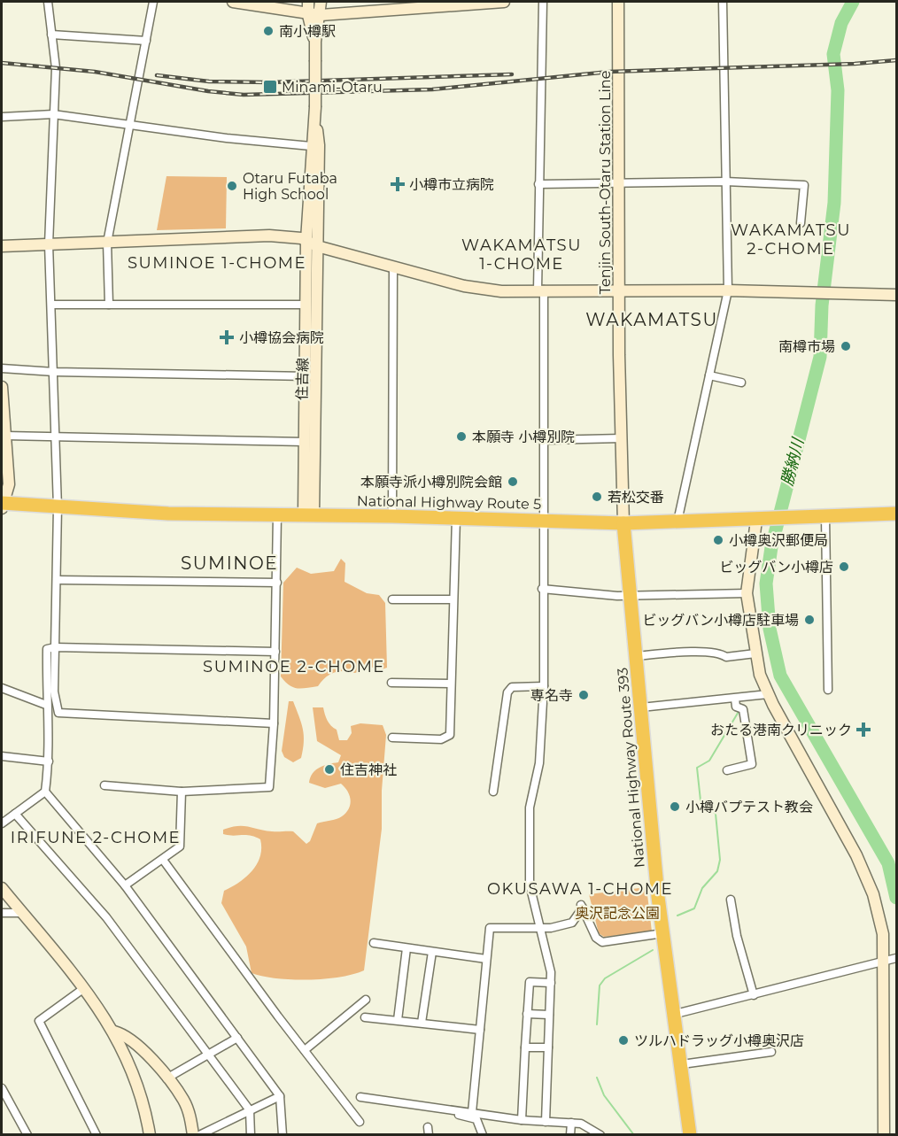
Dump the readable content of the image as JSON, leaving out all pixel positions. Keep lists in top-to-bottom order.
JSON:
{
  "streets": {
    "highway": ["National Highway Route 5", "National Highway Route 393"],
    "street": ["Tenjin South-Otaru Station Line", "住吉線"]
  },
  "crossings": [
    ["Tenjin South-Otaru Station Line", "National Highway Route 5"],
    ["Tenjin South-Otaru Station Line", "National Highway Route 393"],
    ["住吉線", "National Highway Route 5"],
    ["National Highway Route 5", "National Highway Route 393"]
  ],
  "districts": [
    "WAKAMATSU 2-CHOME",
    "WAKAMATSU 1-CHOME",
    "SUMINOE 1-CHOME",
    "WAKAMATSU",
    "SUMINOE",
    "SUMINOE 2-CHOME",
    "IRIFUNE 2-CHOME",
    "OKUSAWA 1-CHOME"
  ],
  "water": ["勝納川"],
  "parks": ["奥沢記念公園"],
  "places": {
    "other": [
      "南小樽駅",
      "Otaru Futaba High School",
      "南樽市場",
      "本願寺 小樽別院",
      "本願寺派小樽別院会館",
      "若松交番",
      "小樽奥沢郵便局",
      "ビッグバン小樽店",
      "ビッグバン小樽店駐車場",
      "専名寺",
      "住吉神社",
      "小樽バプテスト教会",
      "ツルハドラッグ小樽奥沢店"
    ],
    "transit": ["Minami-Otaru"],
    "health": ["小樽市立病院", "小樽協会病院", "おたる港南クリニック"]
  }
}
